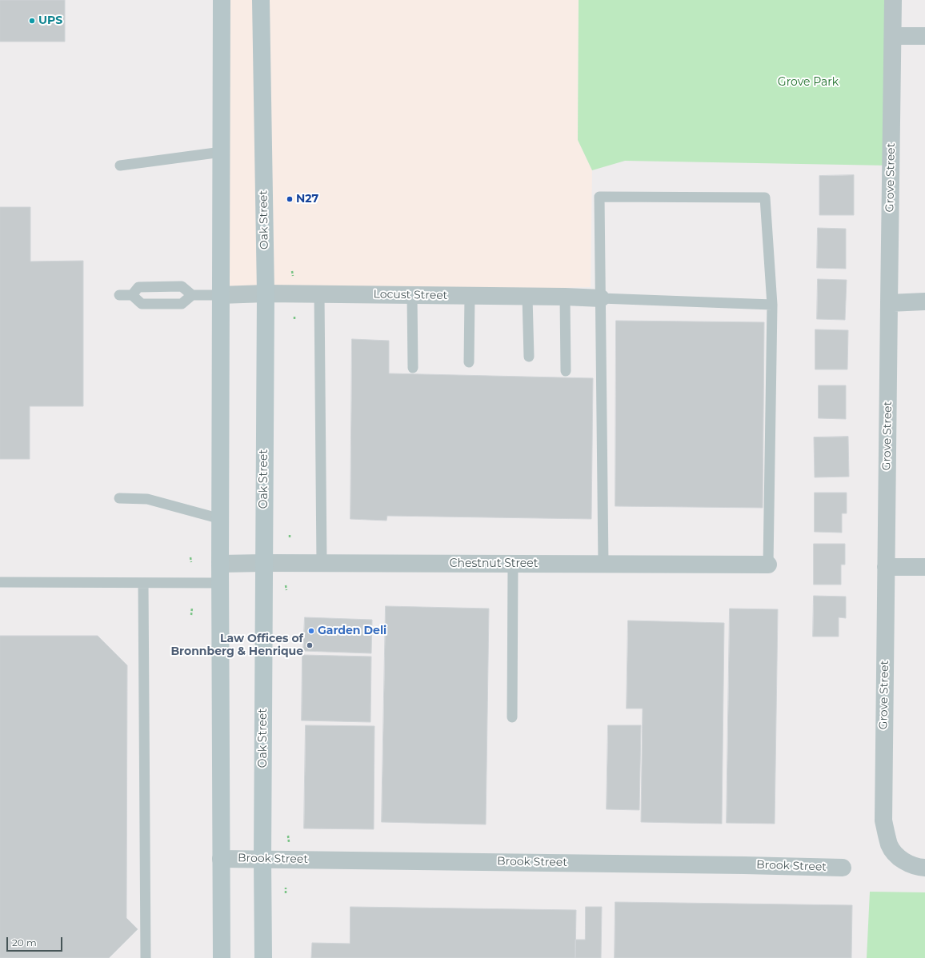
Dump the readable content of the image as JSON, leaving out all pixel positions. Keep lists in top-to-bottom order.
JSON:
{
  "streets": {
    "street": [
      "Grove Street",
      "Oak Street",
      "Locust Street",
      "Chestnut Street",
      "Brook Street"
    ]
  },
  "crossings": [
    ["Oak Street", "Locust Street"],
    ["Oak Street", "Chestnut Street"],
    ["Oak Street", "Brook Street"]
  ],
  "parks": ["Grove Park"],
  "places": [
    "UPS",
    "N27",
    "Garden Deli",
    "Law Offices of Bronnberg & Henrique"
  ],
  "scale_bar": "20 m"
}
